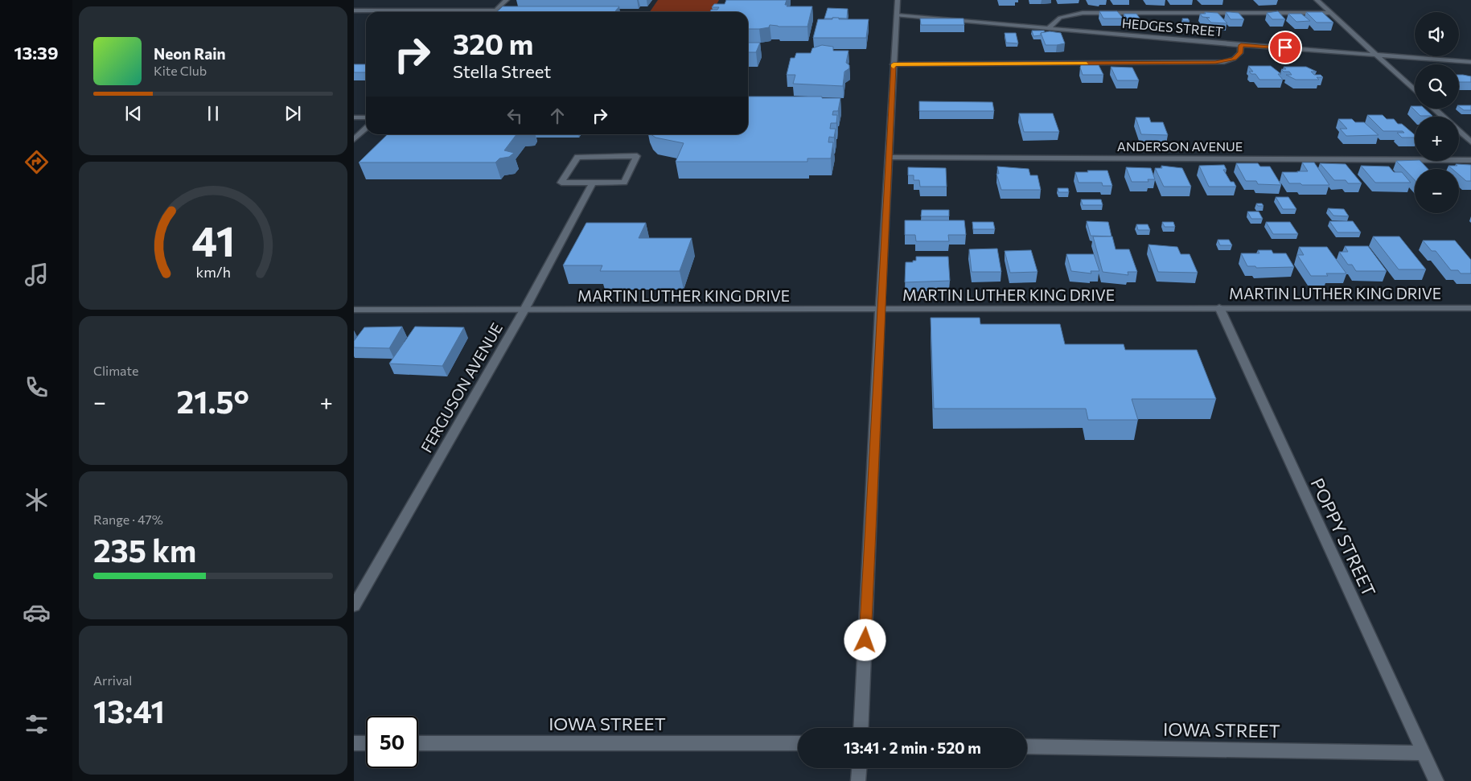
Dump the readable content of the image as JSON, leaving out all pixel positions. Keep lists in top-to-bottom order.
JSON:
{
  "streets": {
    "street": [
      "HEDGES STREET",
      "ANDERSON AVENUE",
      "MARTIN LUTHER KING DRIVE",
      "FERGUSON AVENUE",
      "POPPY STREET",
      "IOWA STREET"
    ]
  },
  "crossings": [
    ["MARTIN LUTHER KING DRIVE", "FERGUSON AVENUE"],
    ["MARTIN LUTHER KING DRIVE", "POPPY STREET"],
    ["POPPY STREET", "IOWA STREET"]
  ],
  "page": {
    "tabs": "13:39",
    "map_buttons": ["+", "−"],
    "turn": ["320 m", "Stella Street"],
    "song": ["Neon Rain", "Kite Club"],
    "tile": [
      "Climate",
      ["Range · 47%", "235 km"],
      ["Arrival", "13:41"]
    ],
    "heat": ["−", "21.5°", "+"],
    "limit": "50",
    "trip": "13:41 · 2 min · 520 m",
    "gauge": ["41", "km/h"]
  }
}
